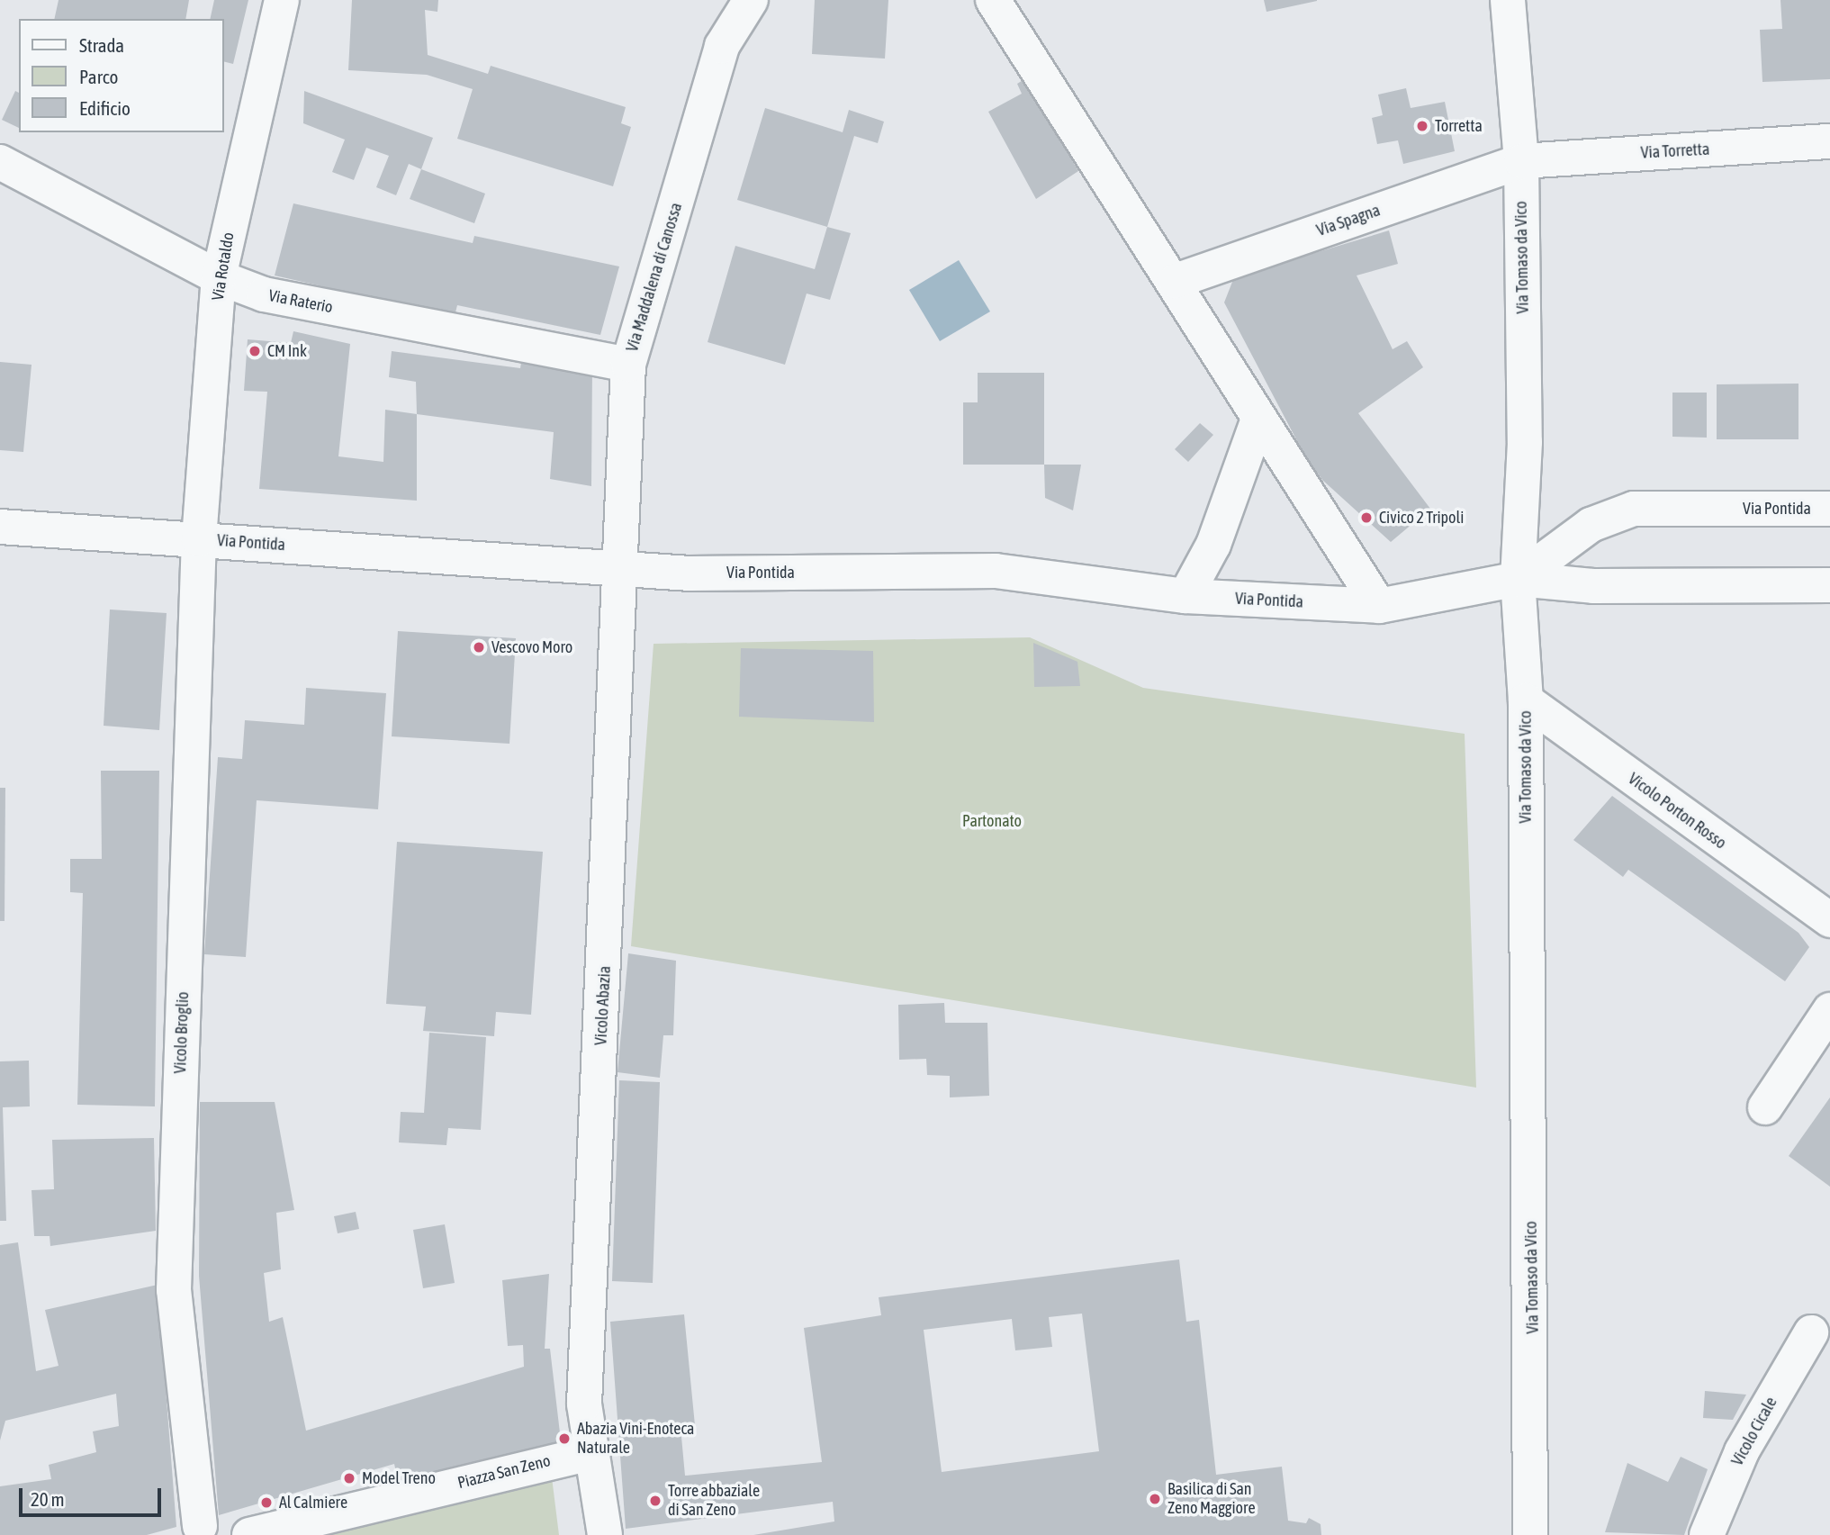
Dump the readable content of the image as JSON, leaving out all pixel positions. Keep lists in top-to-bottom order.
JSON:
{
  "streets": {
    "street": [
      "Via Torretta",
      "Via Spagna",
      "Via Tomaso da Vico",
      "Via Rotaldo",
      "Via Maddalena di Canossa",
      "Via Raterio",
      "Via Pontida",
      "Vicolo Porton Rosso",
      "Vicolo Abazia",
      "Vicolo Broglio",
      "Vicolo Cicale",
      "Piazza San Zeno"
    ]
  },
  "crossings": [
    ["Via Torretta", "Via Spagna"],
    ["Via Torretta", "Via Tomaso da Vico"],
    ["Via Spagna", "Via Tomaso da Vico"],
    ["Via Tomaso da Vico", "Via Pontida"],
    ["Via Tomaso da Vico", "Vicolo Porton Rosso"],
    ["Via Rotaldo", "Via Raterio"],
    ["Via Rotaldo", "Via Pontida"],
    ["Via Rotaldo", "Vicolo Broglio"],
    ["Via Maddalena di Canossa", "Via Raterio"],
    ["Via Maddalena di Canossa", "Via Pontida"],
    ["Via Maddalena di Canossa", "Vicolo Abazia"],
    ["Via Pontida", "Vicolo Abazia"],
    ["Via Pontida", "Vicolo Broglio"],
    ["Vicolo Abazia", "Piazza San Zeno"]
  ],
  "parks": ["Partonato"],
  "places": [
    "Torretta",
    "CM Ink",
    "Civico 2 Tripoli",
    "Vescovo Moro",
    "Abazia Vini-Enoteca Naturale",
    "Model Treno",
    "Basilica di San Zeno Maggiore",
    "Torre abbaziale di San Zeno",
    "Al Calmiere"
  ],
  "legend": ["Strada", "Parco", "Edificio"],
  "scale_bar": "20 m"
}
